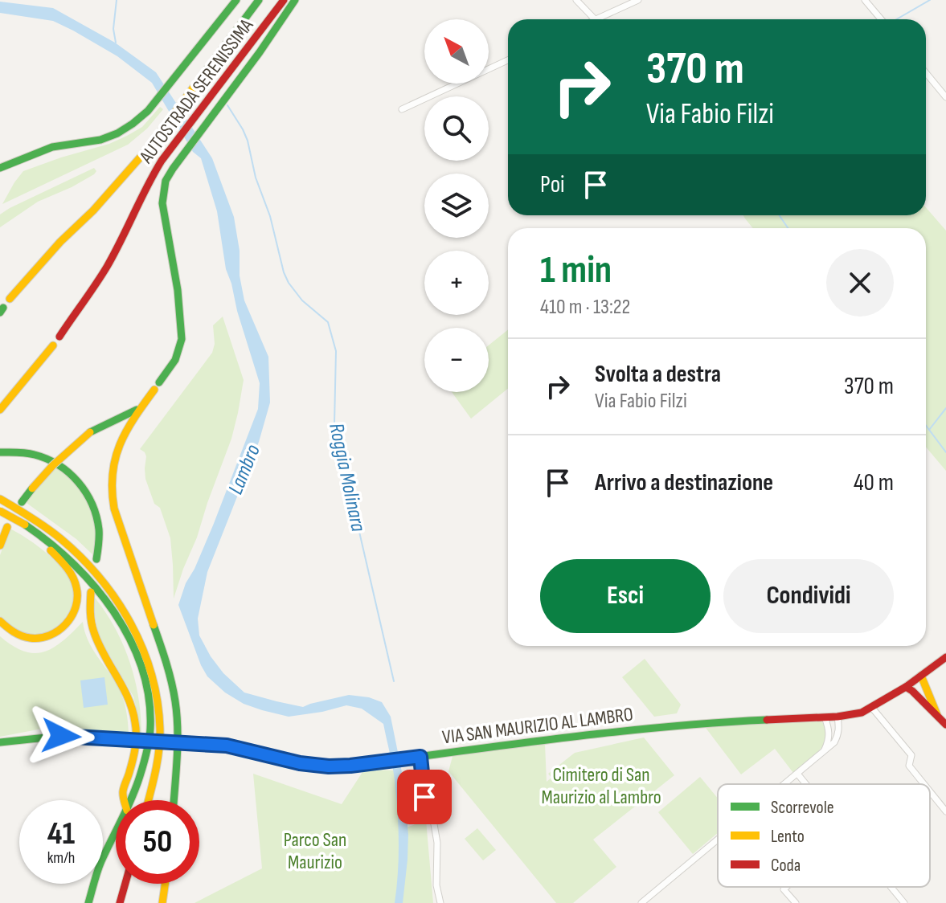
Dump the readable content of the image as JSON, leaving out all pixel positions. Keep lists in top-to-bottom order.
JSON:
{
  "streets": {
    "main road": ["AUTOSTRADA SERENISSIMA", "VIA SAN MAURIZIO AL LAMBRO"]
  },
  "water": ["Lambro", "Roggia Molinara"],
  "parks": ["Cimitero di San Maurizio al Lambro", "Parco San Maurizio"],
  "legend": ["Scorrevole", "Lento", "Coda"],
  "north": "top left",
  "page": {
    "map_buttons": ["+", "−"],
    "turn": ["370 m", "Via Fabio Filzi"],
    "then": "Poi",
    "heading": ["1 min", "410 m · 13:22"],
    "list": [
      {
        "name": "Svolta a destra",
        "note": "Via Fabio Filzi",
        "value": "370 m"
      },
      {
        "name": "Arrivo a destinazione",
        "value": "40 m"
      }
    ],
    "buttons": ["Esci", "Condividi"],
    "speed": "41 km/h",
    "limit": "50"
  }
}
